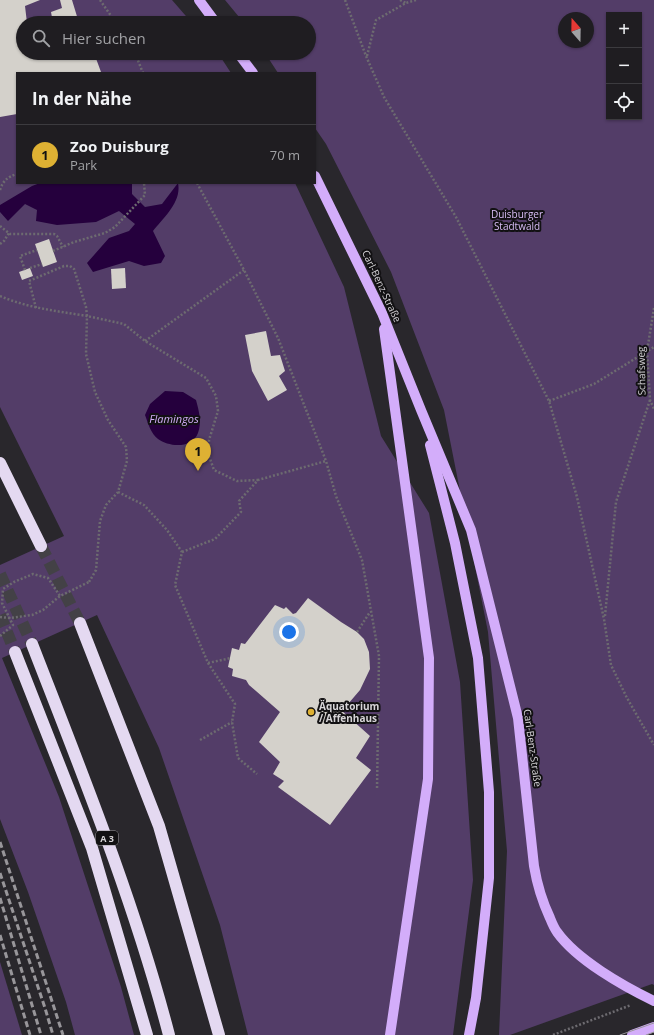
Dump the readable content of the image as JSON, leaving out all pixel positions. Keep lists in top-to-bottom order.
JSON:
{
  "streets": {
    "highway": ["A 3"],
    "main road": ["Carl-Benz-Straße"],
    "path": ["Schafsweg"]
  },
  "water": ["Flamingos"],
  "parks": ["Duisburger Stadtwald"],
  "places": ["Äquatorium / Affenhaus"],
  "north": "top",
  "page": {
    "map_buttons": ["+", "−"],
    "search": "Hier suchen",
    "heading": "In der Nähe",
    "list": [
      {
        "mark": "1",
        "name": "Zoo Duisburg",
        "note": "Park",
        "value": "70 m"
      }
    ],
    "pins": "1"
  }
}
